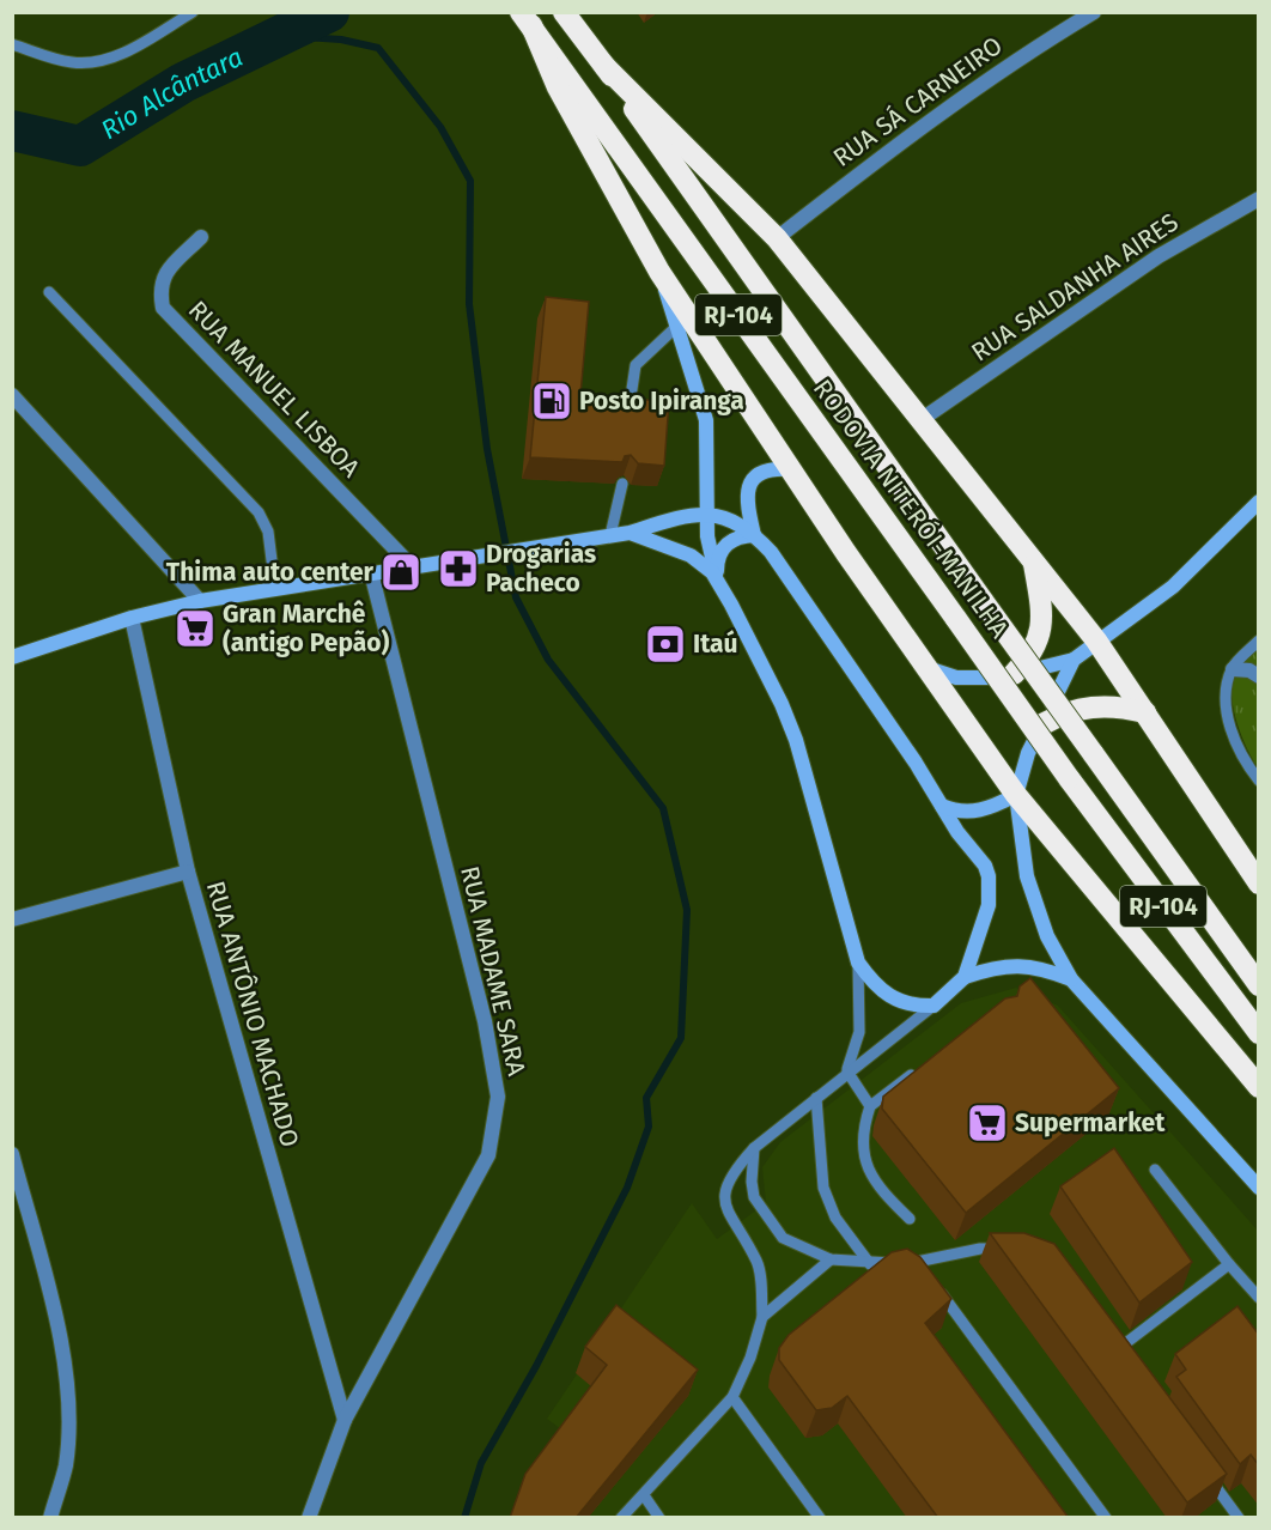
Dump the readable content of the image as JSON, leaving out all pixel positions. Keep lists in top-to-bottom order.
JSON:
{
  "streets": {
    "highway": ["RJ-104", "RODOVIA NITERÓI-MANILHA"],
    "street": [
      "RUA SÁ CARNEIRO",
      "RUA SALDANHA AIRES",
      "RUA MANUEL LISBOA",
      "RUA MADAME SARA",
      "RUA ANTÔNIO MACHADO"
    ]
  },
  "crossings": [
    ["RUA MADAME SARA", "RUA ANTÔNIO MACHADO"]
  ],
  "water": ["Rio Alcântara"],
  "places": {
    "fuel station": ["Posto Ipiranga"],
    "pharmacy": ["Drogarias Pacheco"],
    "shop": ["Thima auto center"],
    "supermarket": ["Gran Marchê (antigo Pepão)", "Supermarket"],
    "bank": ["Itaú"]
  }
}
